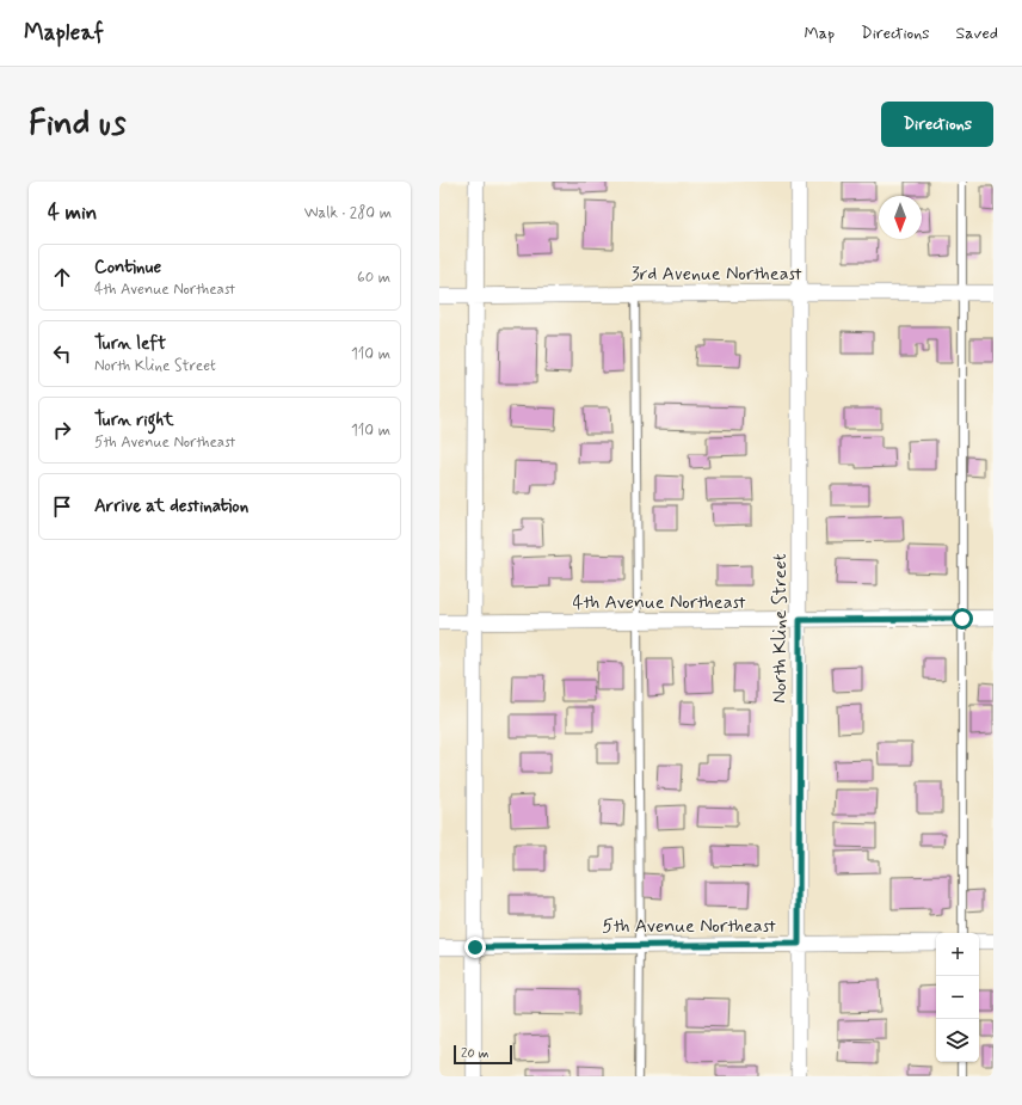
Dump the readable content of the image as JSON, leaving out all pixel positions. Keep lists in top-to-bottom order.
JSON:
{
  "streets": {
    "street": [
      "3rd Avenue Northeast",
      "4th Avenue Northeast",
      "North Kline Street",
      "5th Avenue Northeast"
    ]
  },
  "crossings": [
    ["3rd Avenue Northeast", "North Kline Street"],
    ["4th Avenue Northeast", "North Kline Street"],
    ["North Kline Street", "5th Avenue Northeast"]
  ],
  "scale_bar": "20 m",
  "north": "bottom",
  "page": {
    "header": "Mapleaf",
    "nav": ["Map", "Directions", "Saved"],
    "buttons": "Directions",
    "title": "Find us",
    "heading": ["4 min", "Walk · 280 m"],
    "list": [
      ["Continue", "4th Avenue Northeast", "60 m"],
      ["Turn left", "North Kline Street", "110 m"],
      ["Turn right", "5th Avenue Northeast", "110 m"],
      "Arrive at destination"
    ],
    "map_buttons": ["+", "−"],
    "scale": "20 m"
  }
}
